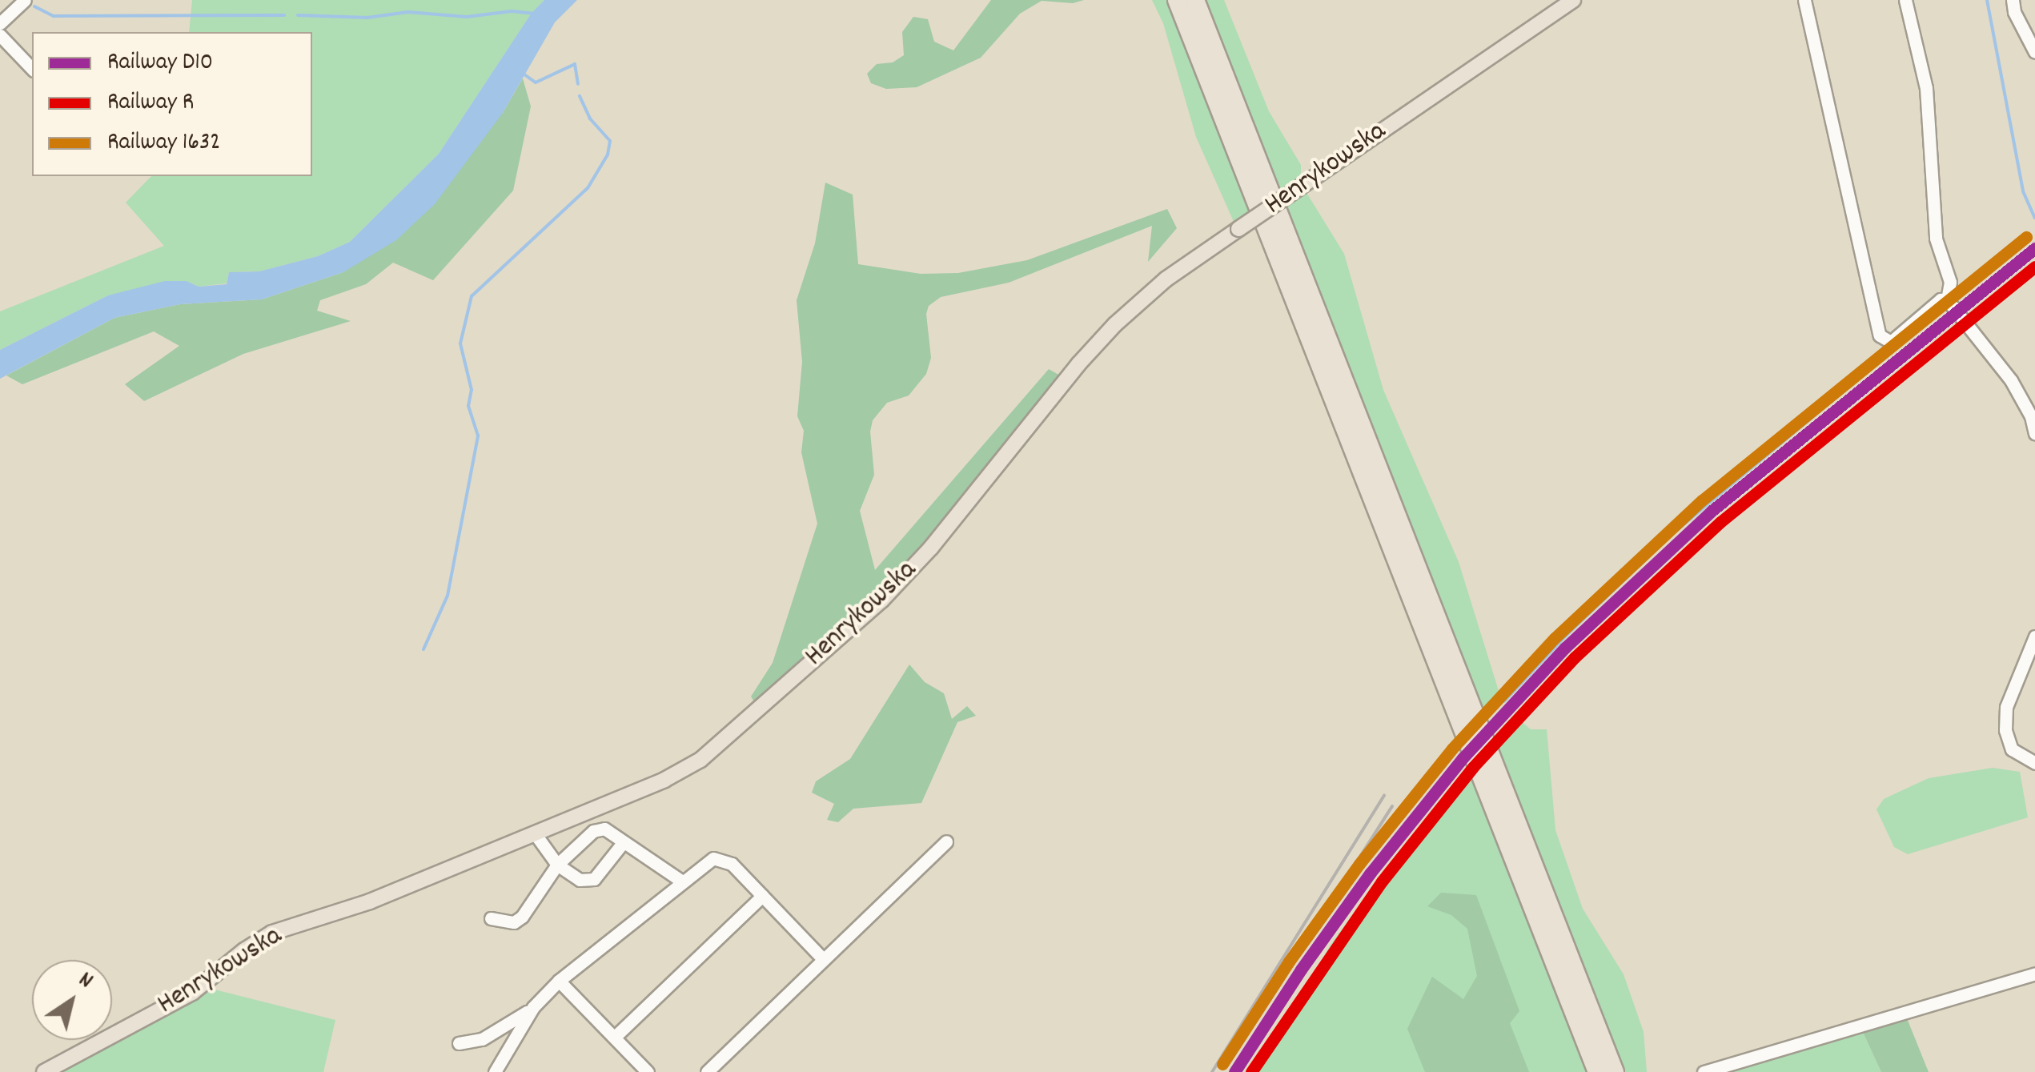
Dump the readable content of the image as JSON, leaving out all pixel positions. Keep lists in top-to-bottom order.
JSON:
{
  "streets": {
    "main road": ["Henrykowska"]
  },
  "lines": ["rail line 1632", "rail line D10", "rail line R"],
  "legend": ["Railway D10", "Railway R", "Railway 1632"],
  "north": "top right"
}
